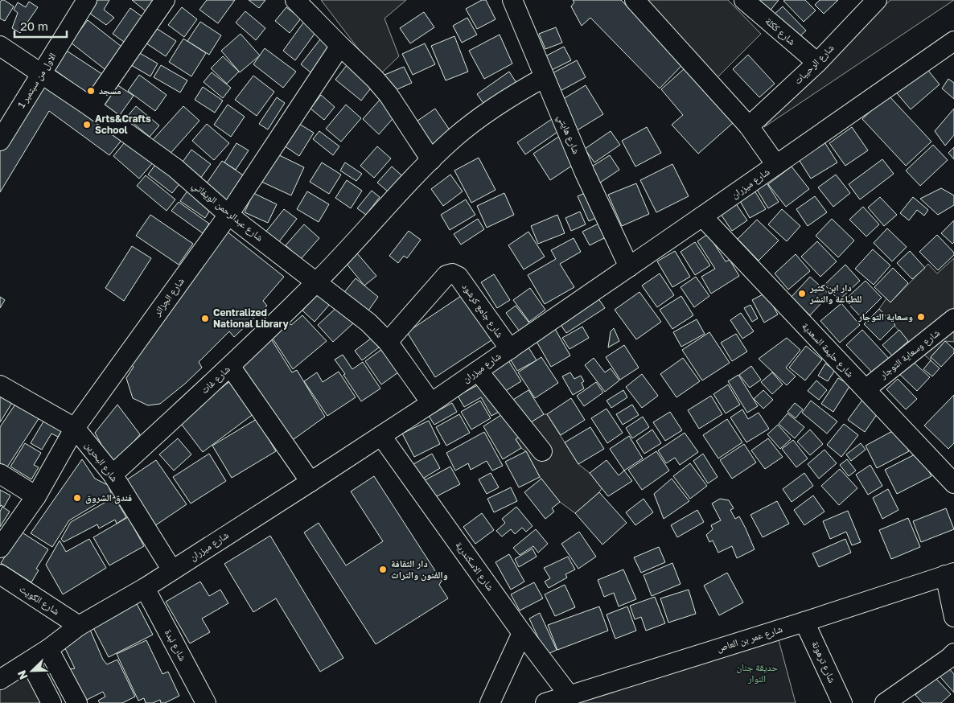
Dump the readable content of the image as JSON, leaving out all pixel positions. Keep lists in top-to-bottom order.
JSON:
{
  "streets": {
    "street": [
      "شارع ككلة",
      "شارع الرحيبات",
      "الاول من سبتمبر 1",
      "شارع هايتي",
      "شارع ميزران",
      "شارع عبدالرحمن الويفاتي",
      "شارع الجزائر",
      "شارع جامع كرشود",
      "شارع حليمة السعدية",
      "شارع وسعاية التوجار",
      "شارع غات",
      "شارع البحرين",
      "شارع الاسكندرية",
      "شارع الكويت",
      "شارع عمر بن العاص",
      "شارع لبدة",
      "شارع ترهونة"
    ]
  },
  "crossings": [
    ["شارع ككلة", "شارع الرحيبات"],
    ["الاول من سبتمبر 1", "شارع عبدالرحمن الويفاتي"],
    ["شارع هايتي", "شارع ميزران"],
    ["شارع هايتي", "شارع غات"],
    ["شارع ميزران", "شارع عبدالرحمن الويفاتي"],
    ["شارع ميزران", "شارع جامع كرشود"],
    ["شارع ميزران", "شارع حليمة السعدية"],
    ["شارع ميزران", "شارع البحرين"],
    ["شارع ميزران", "شارع الاسكندرية"],
    ["شارع ميزران", "شارع الكويت"],
    ["شارع ميزران", "شارع لبدة"],
    ["شارع عبدالرحمن الويفاتي", "شارع الجزائر"],
    ["شارع عبدالرحمن الويفاتي", "شارع جامع كرشود"],
    ["شارع عبدالرحمن الويفاتي", "شارع غات"],
    ["شارع الجزائر", "شارع البحرين"],
    ["شارع حليمة السعدية", "شارع وسعاية التوجار"],
    ["شارع غات", "شارع البحرين"],
    ["شارع الاسكندرية", "شارع عمر بن العاص"],
    ["شارع عمر بن العاص", "شارع ترهونة"]
  ],
  "parks": ["حديقة جنان النوار"],
  "places": [
    "مسجد",
    "Arts&Crafts School",
    "دار ابن كثير للطباعة والنشر",
    "وسعاية التوجار",
    "Centralized National Library",
    "فندق الشروق",
    "دار الثقافة والفنون والتراث"
  ],
  "scale_bar": "20 m",
  "north": "bottom left"
}
